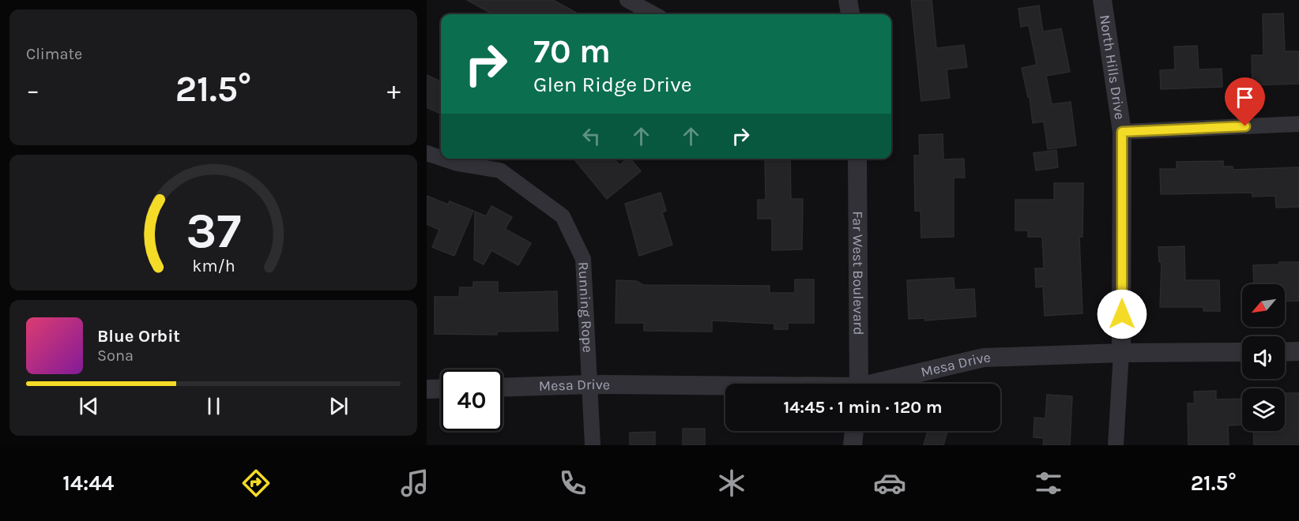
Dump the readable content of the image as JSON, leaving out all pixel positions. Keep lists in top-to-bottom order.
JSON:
{
  "streets": {
    "street": [
      "North Hills Drive",
      "Far West Boulevard",
      "Running Rope",
      "Mesa Drive"
    ]
  },
  "crossings": [
    ["North Hills Drive", "Mesa Drive"],
    ["Running Rope", "Mesa Drive"]
  ],
  "north": "bottom left",
  "page": {
    "tile": "Climate",
    "turn": ["70 m", "Glen Ridge Drive"],
    "heat": ["−", "21.5°", "+"],
    "song": ["Blue Orbit", "Sona"],
    "limit": "40",
    "trip": "14:45 · 1 min · 120 m",
    "tabs": ["14:44", "21.5°"],
    "gauge": ["37", "km/h"]
  }
}
